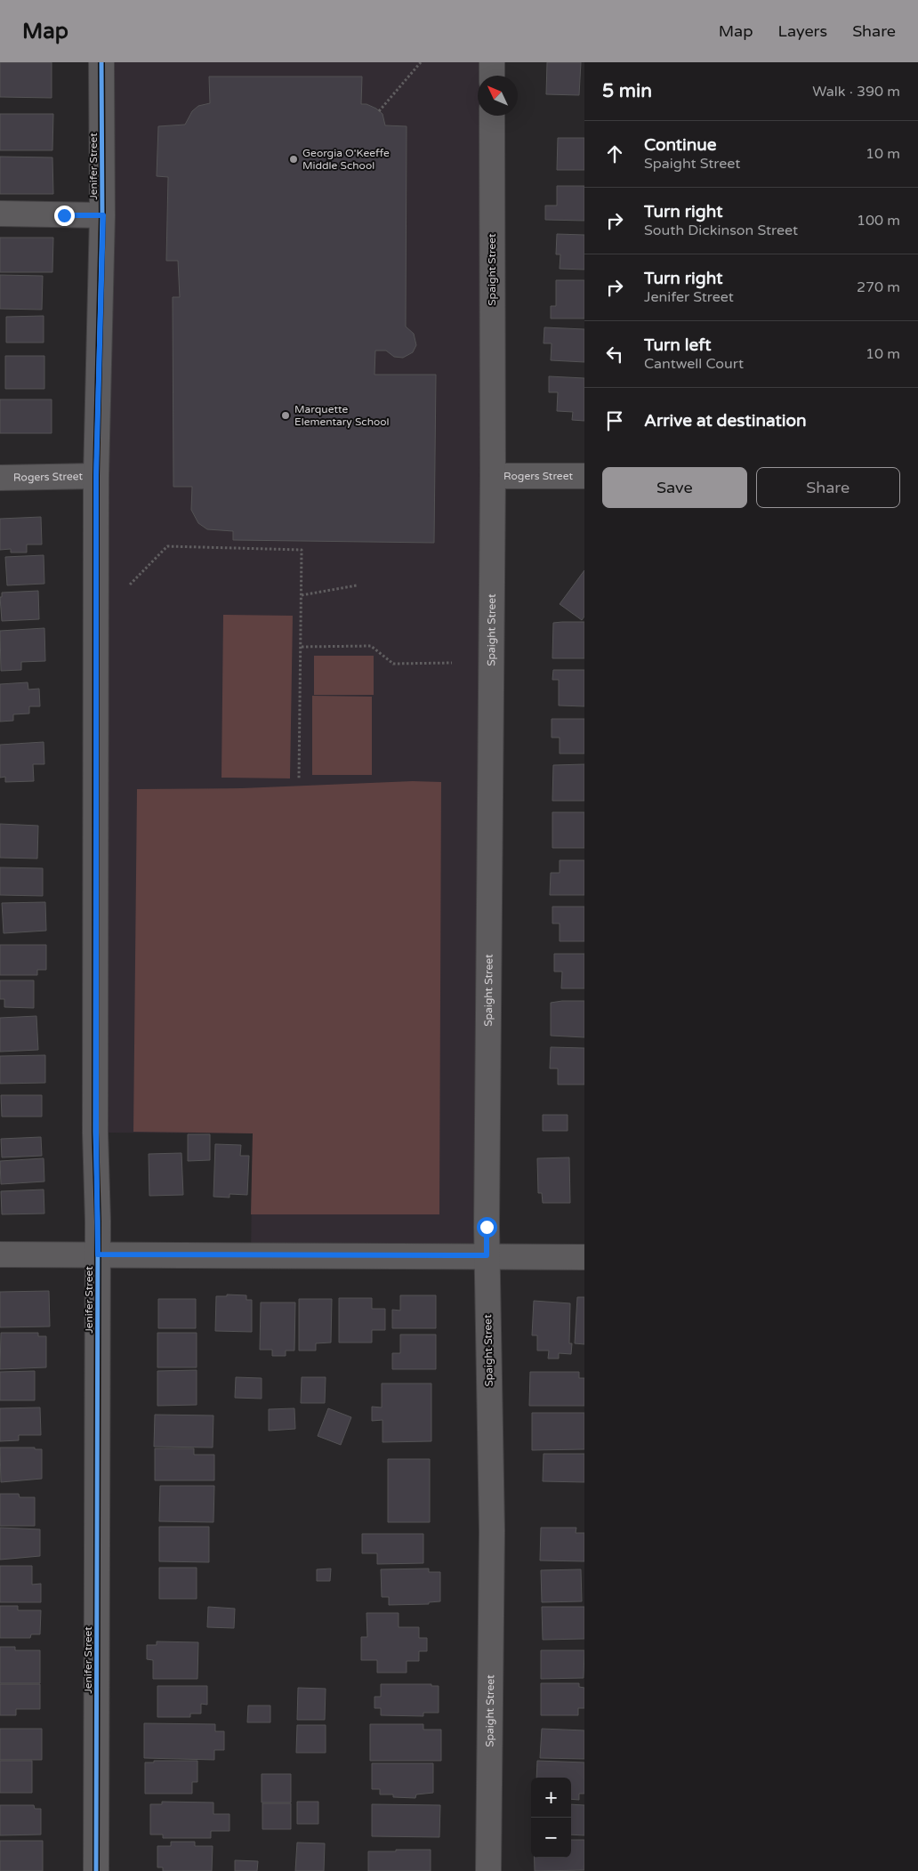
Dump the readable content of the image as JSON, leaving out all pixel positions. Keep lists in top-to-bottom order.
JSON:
{
  "streets": {
    "street": ["Jenifer Street", "Spaight Street", "Rogers Street"]
  },
  "crossings": [
    ["Jenifer Street", "Rogers Street"],
    ["Spaight Street", "Rogers Street"]
  ],
  "places": ["Georgia O'Keeffe Middle School", "Marquette Elementary School"],
  "north": "top left",
  "page": {
    "header": "Map",
    "nav": ["Map", "Layers", "Share"],
    "heading": ["5 min", "Walk · 390 m"],
    "list": [
      ["Continue", "Spaight Street", "10 m"],
      ["Turn right", "South Dickinson Street", "100 m"],
      ["Turn right", "Jenifer Street", "270 m"],
      ["Turn left", "Cantwell Court", "10 m"],
      "Arrive at destination"
    ],
    "buttons": ["Save", "Share"],
    "map_buttons": ["+", "−"]
  }
}
